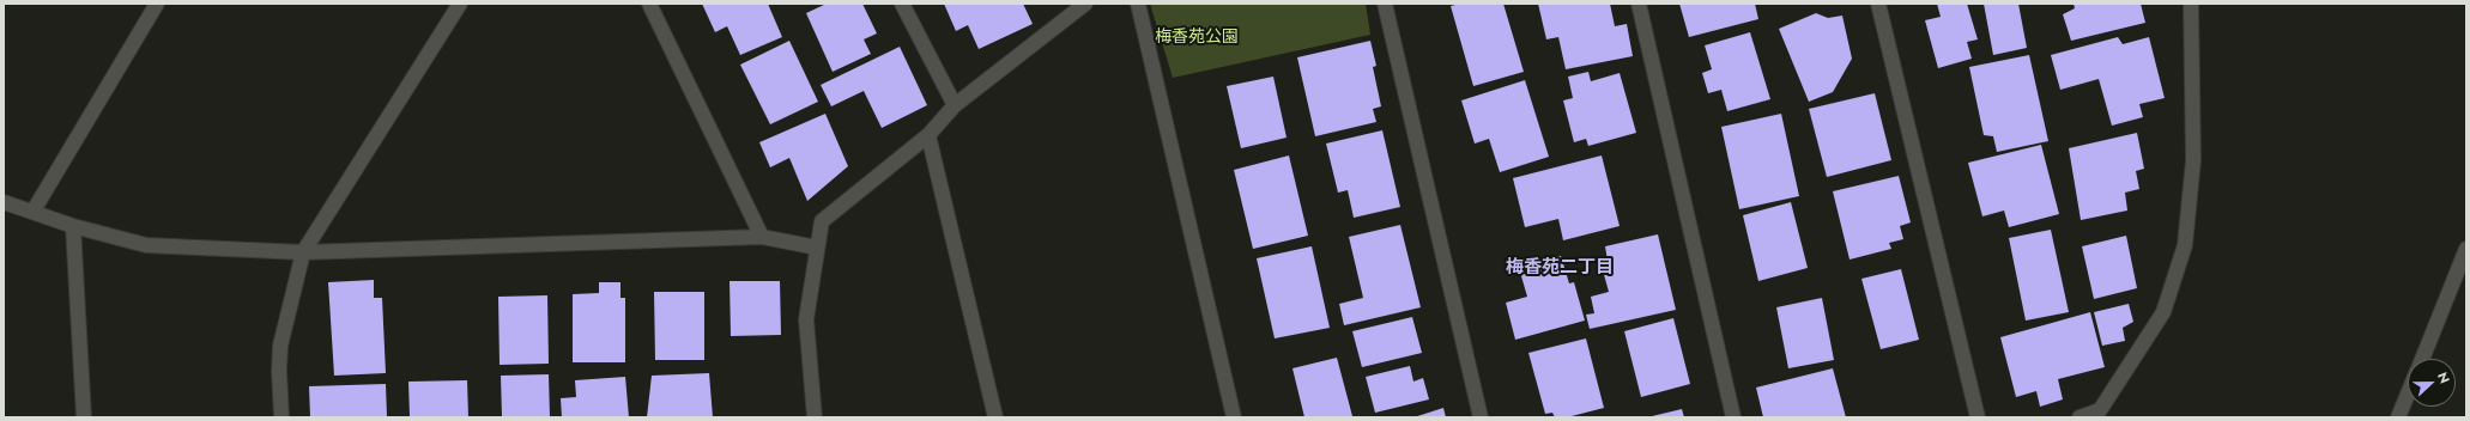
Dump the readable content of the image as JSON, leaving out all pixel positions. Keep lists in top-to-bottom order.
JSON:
{
  "districts": ["梅香苑二丁目"],
  "parks": ["梅香苑公園"],
  "north": "right"
}
